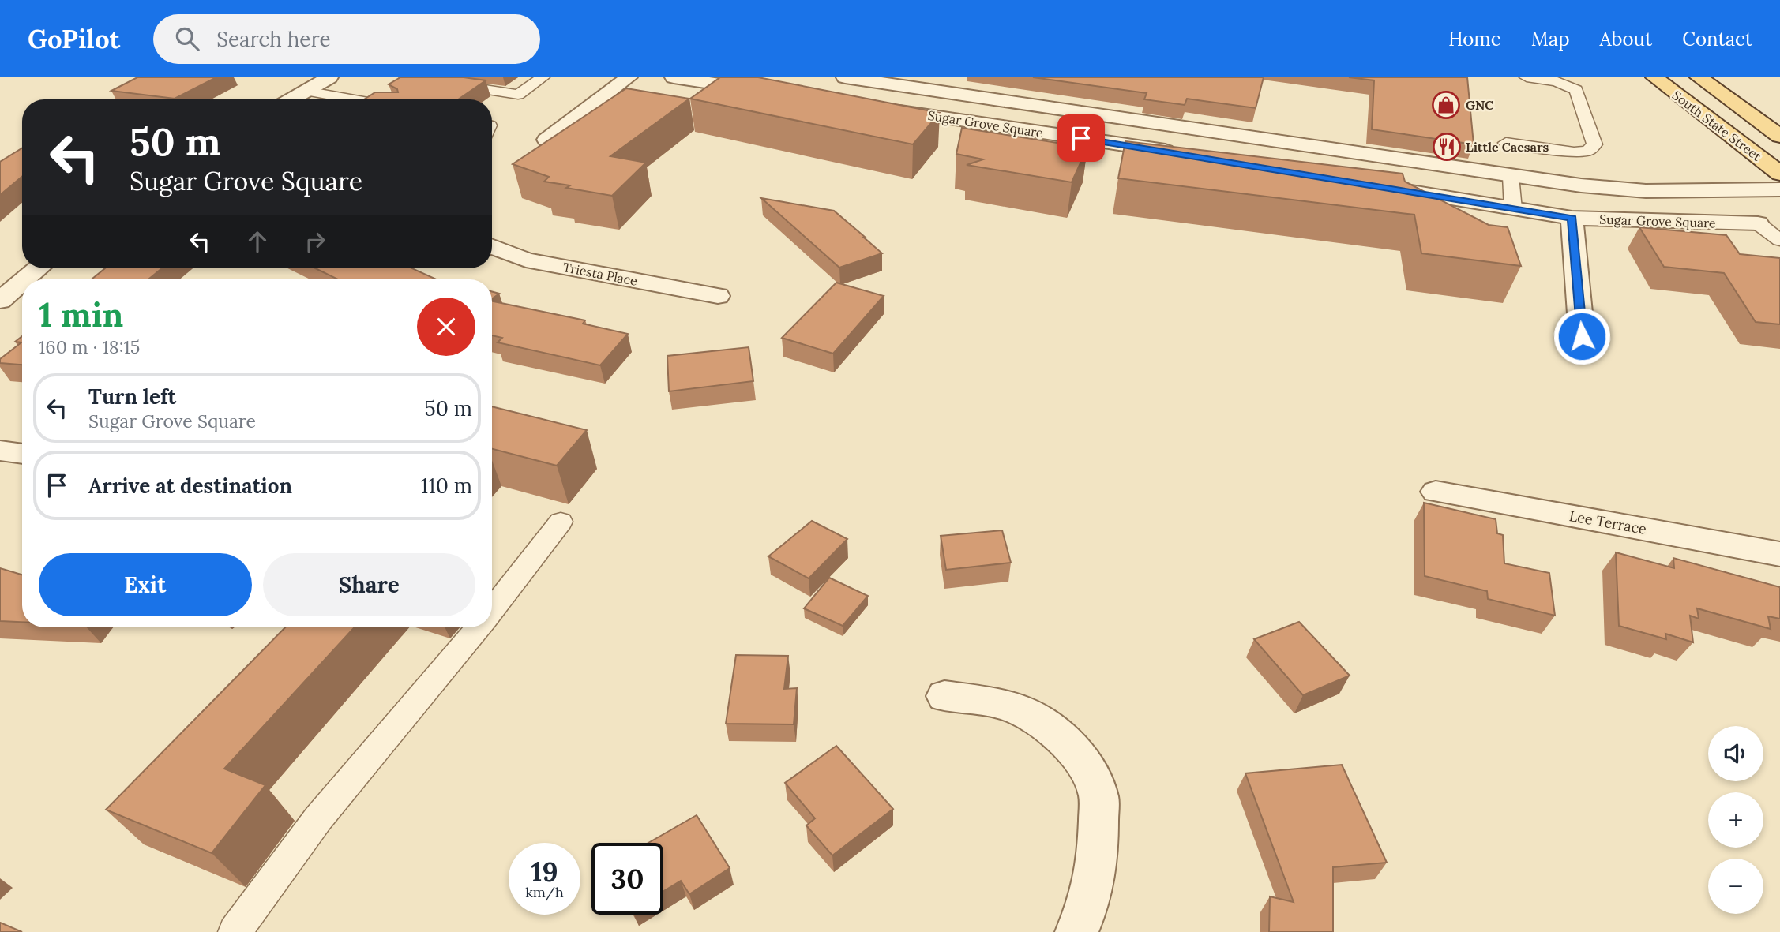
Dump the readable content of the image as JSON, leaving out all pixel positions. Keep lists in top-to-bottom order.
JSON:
{
  "streets": {
    "main road": ["South State Street"],
    "street": ["Sugar Grove Square", "Triesta Place", "Lee Terrace"]
  },
  "places": {
    "shop": ["GNC"],
    "restaurant": ["Little Caesars"]
  },
  "page": {
    "header": "GoPilot",
    "search": "Search here",
    "nav": [
      "Home",
      "Map",
      "About",
      "Contact"
    ],
    "turn": ["50 m", "Sugar Grove Square"],
    "heading": ["1 min", "160 m · 18:15"],
    "list": [
      {
        "name": "Turn left",
        "note": "Sugar Grove Square",
        "value": "50 m"
      },
      {
        "name": "Arrive at destination",
        "value": "110 m"
      }
    ],
    "buttons": ["Exit", "Share"],
    "map_buttons": ["+", "−"],
    "speed": "19 km/h",
    "limit": "30"
  }
}
